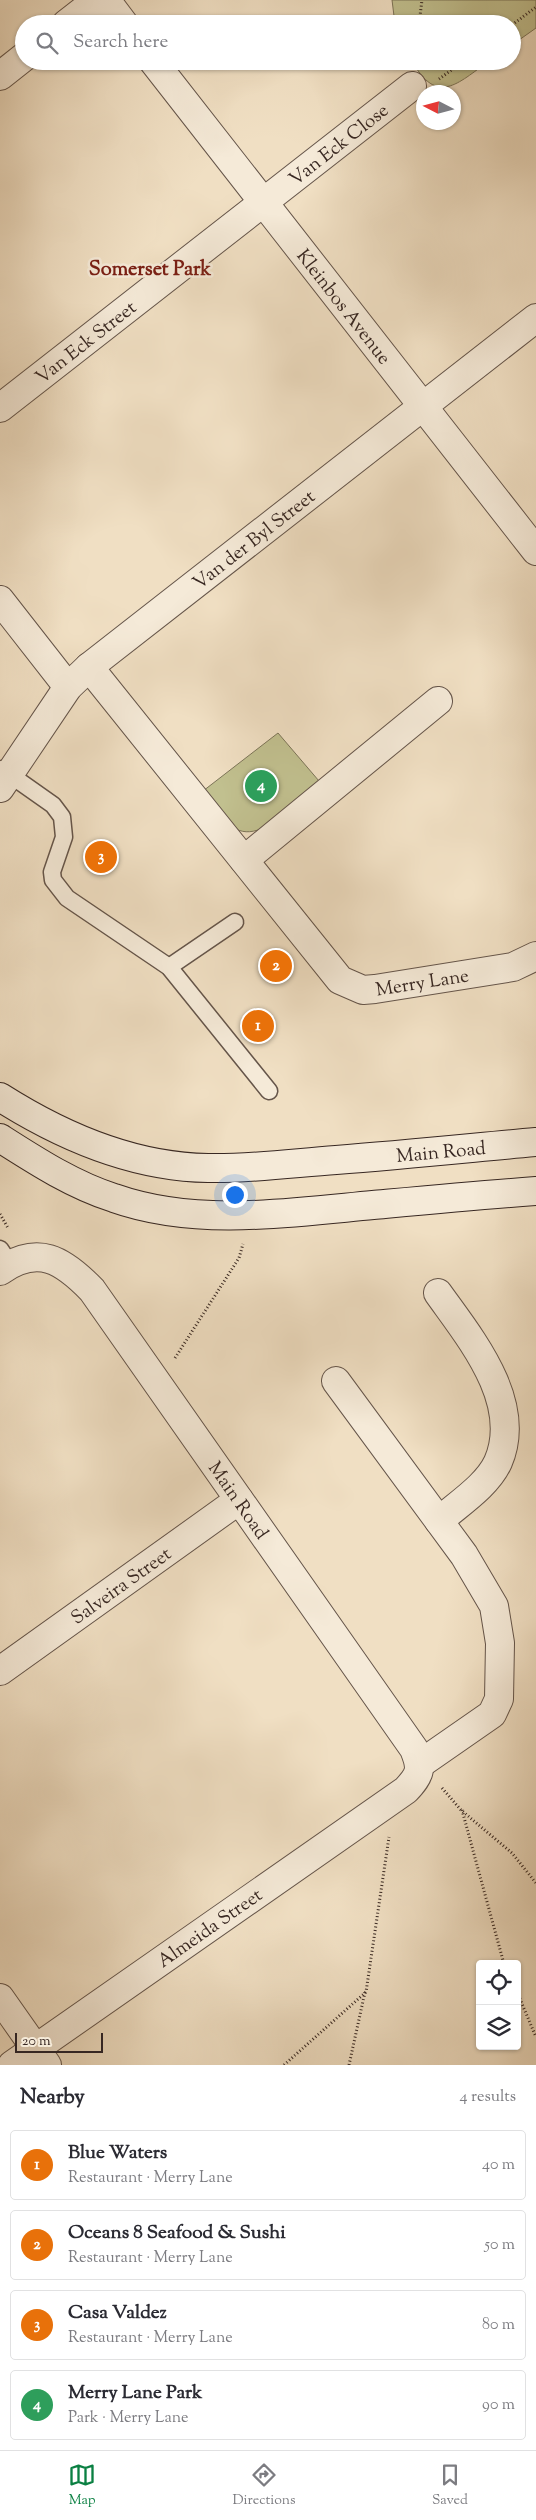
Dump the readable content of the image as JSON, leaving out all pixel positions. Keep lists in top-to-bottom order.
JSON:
{
  "streets": {
    "street": [
      "Van Eck Close",
      "Kleinbos Avenue",
      "Van Eck Street",
      "Van der Byl Street",
      "Merry Lane",
      "Main Road",
      "Salveira Street",
      "Almeida Street"
    ]
  },
  "crossings": [
    ["Van Eck Close", "Kleinbos Avenue"],
    ["Van Eck Close", "Van Eck Street"],
    ["Kleinbos Avenue", "Van Eck Street"],
    ["Kleinbos Avenue", "Van der Byl Street"],
    ["Van der Byl Street", "Merry Lane"],
    ["Main Road", "Salveira Street"],
    ["Main Road", "Almeida Street"]
  ],
  "districts": ["Somerset Park"],
  "scale_bar": "20 m",
  "north": "left",
  "page": {
    "search": "Search here",
    "pins": [
      "4",
      "3",
      "2",
      "1"
    ],
    "scale": "20 m",
    "heading": ["Nearby", "4 results"],
    "list": [
      {
        "mark": "1",
        "name": "Blue Waters",
        "note": "Restaurant · Merry Lane",
        "value": "40 m"
      },
      {
        "mark": "2",
        "name": "Oceans 8 Seafood & Sushi",
        "note": "Restaurant · Merry Lane",
        "value": "50 m"
      },
      {
        "mark": "3",
        "name": "Casa Valdez",
        "note": "Restaurant · Merry Lane",
        "value": "80 m"
      },
      {
        "mark": "4",
        "name": "Merry Lane Park",
        "note": "Park · Merry Lane",
        "value": "90 m"
      }
    ],
    "nav": ["Map", "Directions", "Saved"]
  }
}
